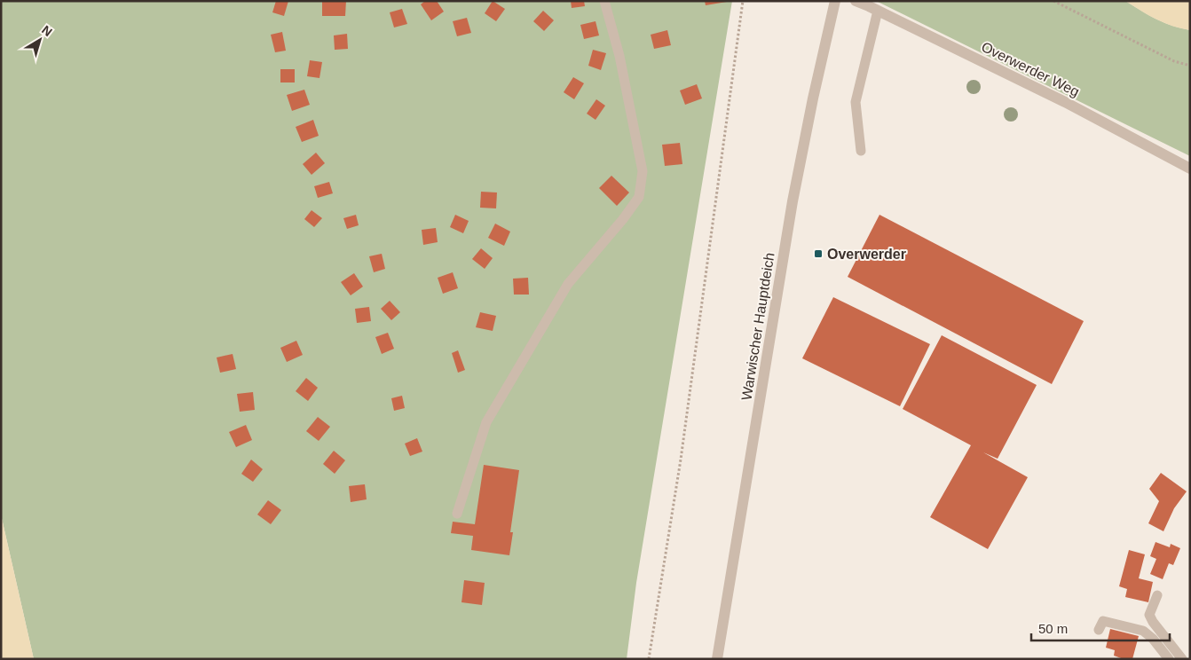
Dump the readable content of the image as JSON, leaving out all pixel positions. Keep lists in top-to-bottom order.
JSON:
{
  "streets": {
    "street": ["Overwerder Weg", "Warwischer Hauptdeich"]
  },
  "places": {
    "transit": ["Overwerder"]
  },
  "scale_bar": "50 m",
  "north": "top right"
}
